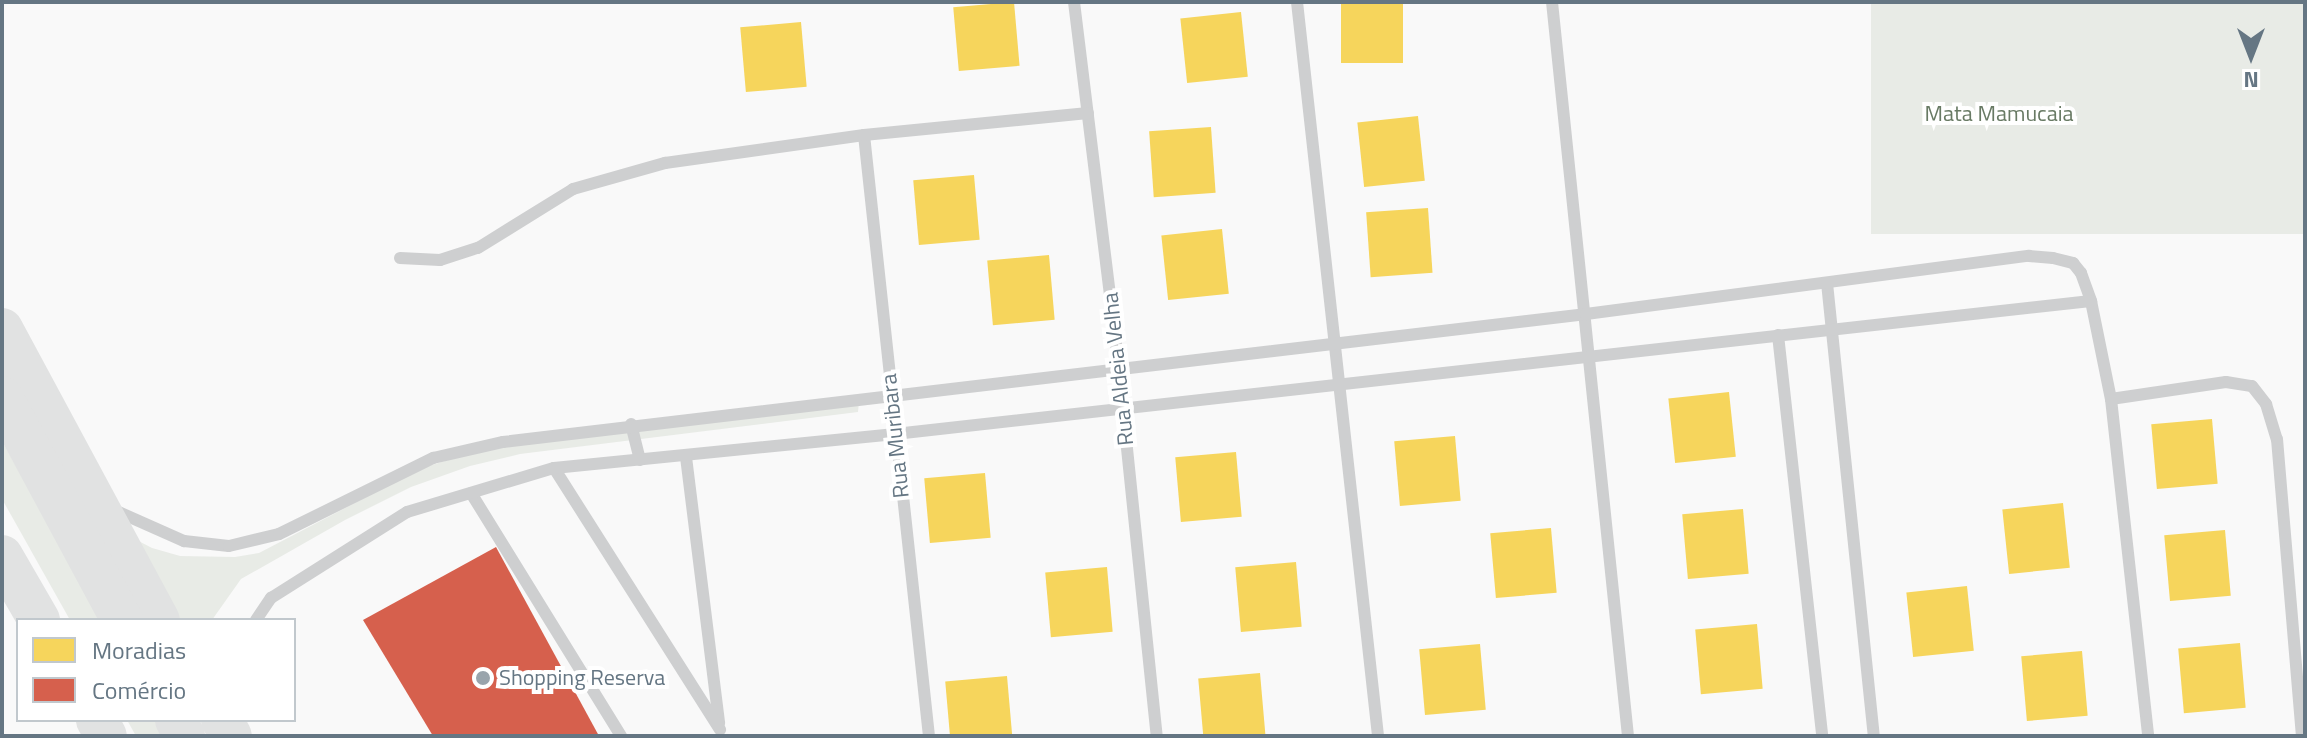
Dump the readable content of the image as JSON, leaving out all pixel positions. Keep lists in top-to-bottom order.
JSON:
{
  "streets": {
    "lane": ["Rua Aldeia Velha", "Rua Muribara"]
  },
  "parks": ["Mata Mamucaia"],
  "places": ["Shopping Reserva"],
  "legend": ["Moradias", "Comércio"],
  "north": "bottom"
}
